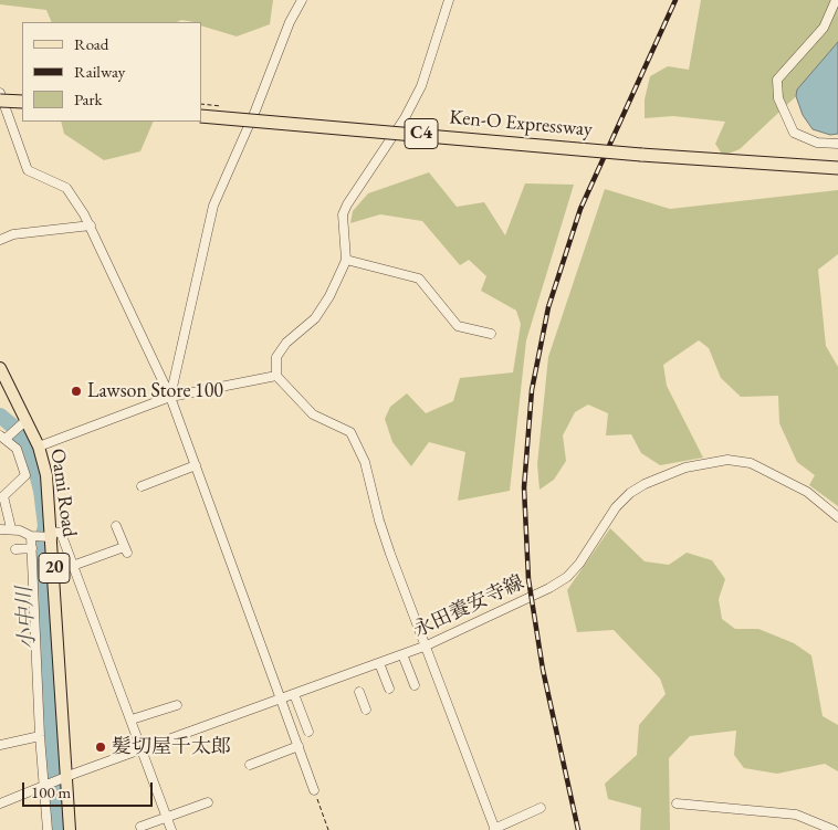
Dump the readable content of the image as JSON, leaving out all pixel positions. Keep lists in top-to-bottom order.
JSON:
{
  "streets": {
    "highway": ["Ken-O Expressway", "C4"],
    "main road": ["Oami Road", "20"],
    "street": ["永田養安寺線"]
  },
  "crossings": [
    ["Oami Road", "永田養安寺線"]
  ],
  "water": ["小中川"],
  "places": ["Lawson Store 100", "髪切屋千太郎"],
  "legend": ["Road", "Railway", "Park"],
  "scale_bar": "100 m"
}
